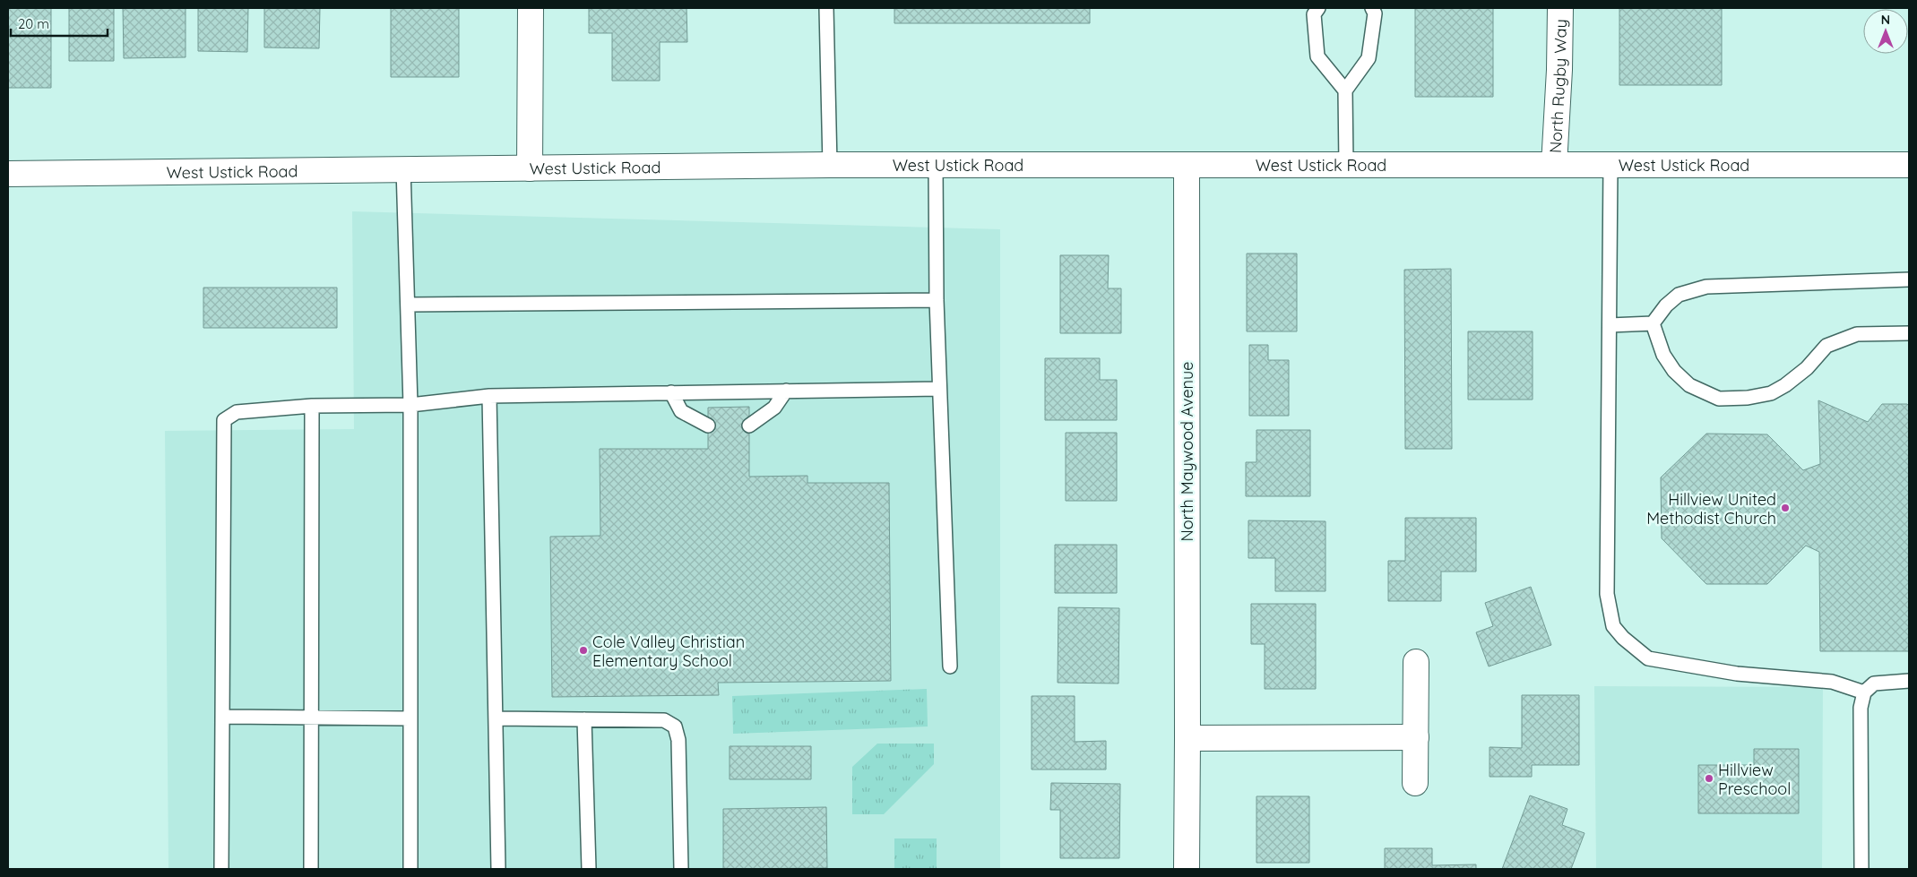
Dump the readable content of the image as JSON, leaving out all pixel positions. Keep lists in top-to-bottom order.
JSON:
{
  "streets": {
    "main road": ["North Rugby Way", "West Ustick Road", "North Maywood Avenue"]
  },
  "crossings": [
    ["North Rugby Way", "West Ustick Road"],
    ["West Ustick Road", "North Maywood Avenue"]
  ],
  "places": ["Hillview United Methodist Church", "Cole Valley Christian Elementary School", "Hillview Preschool"],
  "scale_bar": "20 m",
  "north": "top"
}
